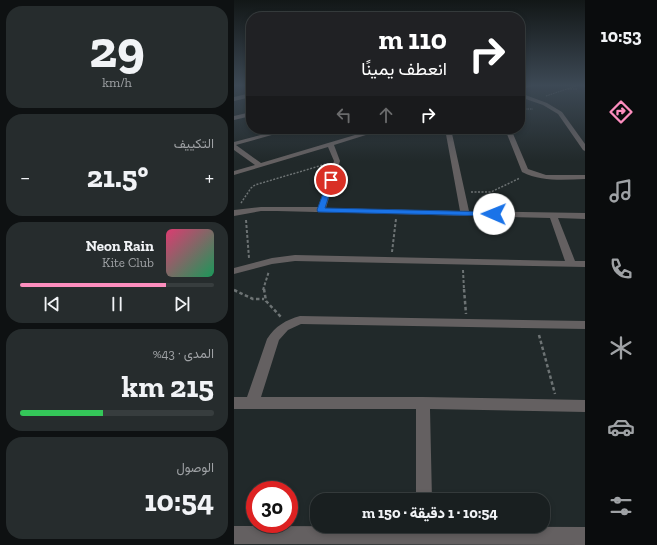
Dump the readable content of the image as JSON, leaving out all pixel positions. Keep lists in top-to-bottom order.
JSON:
{
  "page": {
    "tabs": "10:53",
    "tile": [
      ["29", "km/h"],
      "التكييف",
      ["المدى · 43%", "215 km"],
      ["الوصول", "10:54"]
    ],
    "turn": ["110 m", "انعطف يمينًا"],
    "heat": ["−", "21.5°", "+"],
    "song": ["Neon Rain", "Kite Club"],
    "limit": "30",
    "trip": "10:54 · 1 دقيقة · 150 m"
  }
}
